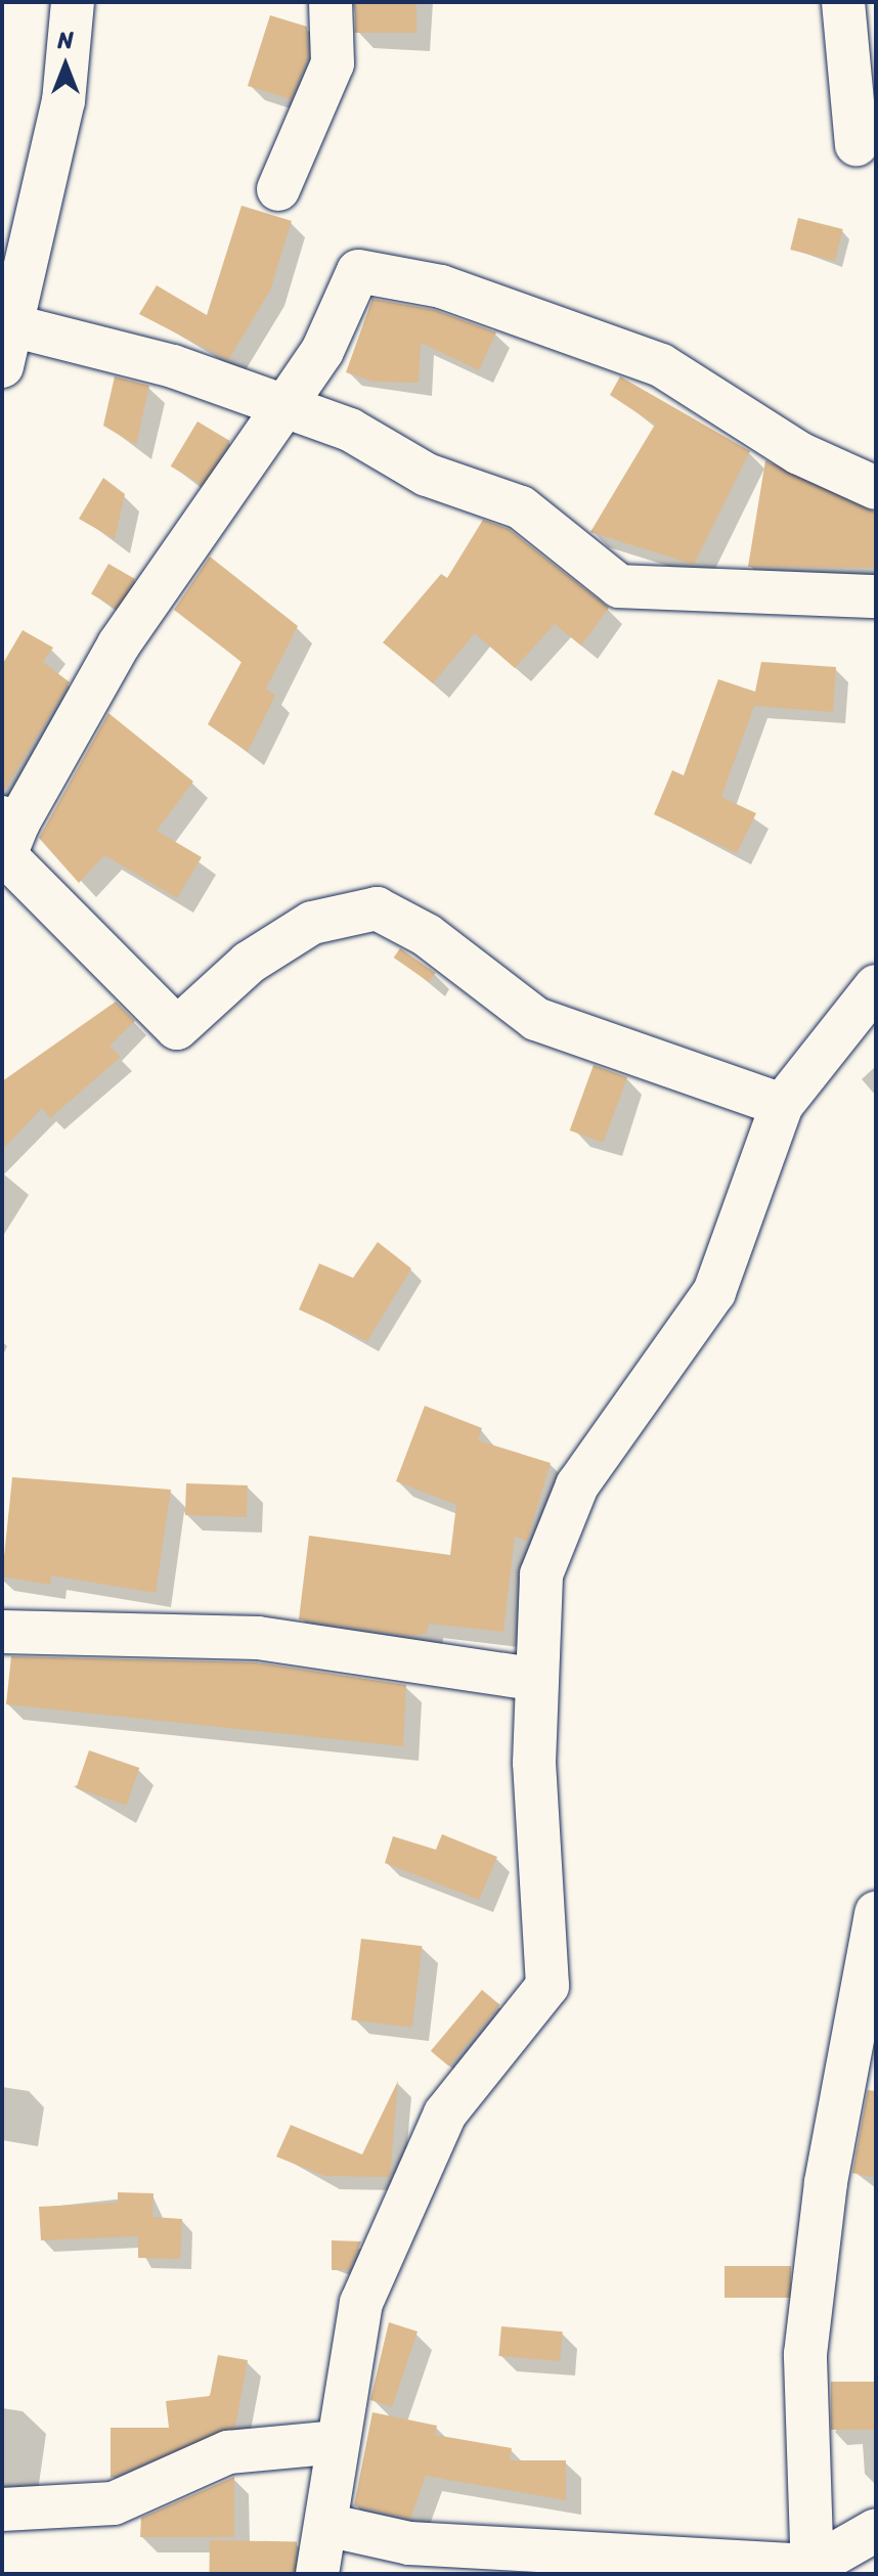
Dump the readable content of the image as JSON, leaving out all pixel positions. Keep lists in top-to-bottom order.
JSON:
{
  "north": "top"
}
